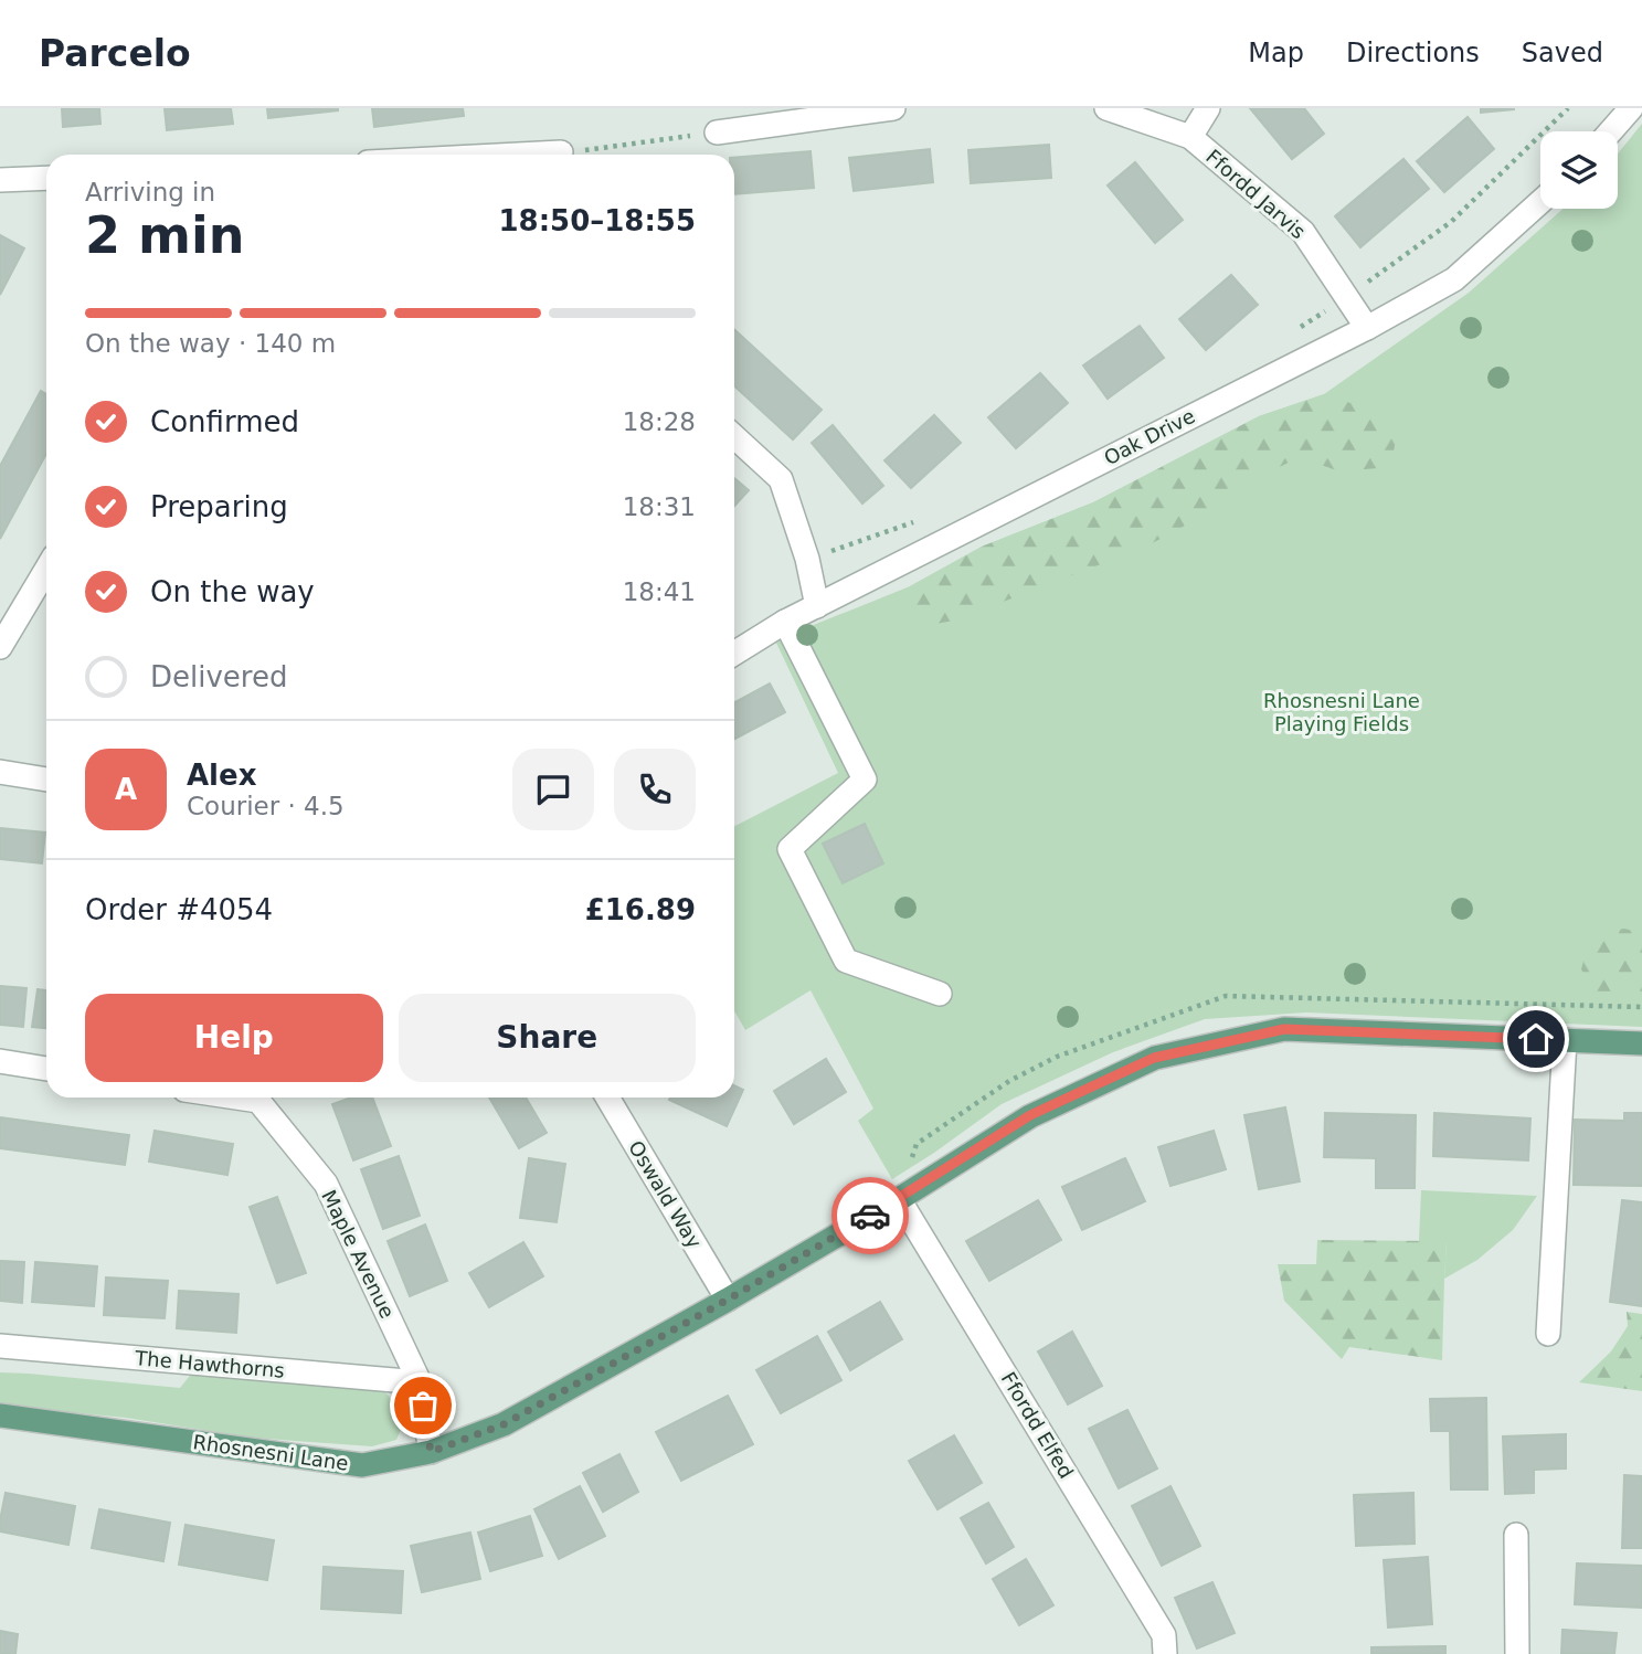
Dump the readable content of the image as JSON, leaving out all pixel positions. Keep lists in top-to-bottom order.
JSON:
{
  "streets": {
    "main road": ["Rhosnesni Lane"],
    "street": [
      "Ffordd Jarvis",
      "Oak Drive",
      "Oswald Way",
      "Maple Avenue",
      "The Hawthorns",
      "Ffordd Elfed"
    ]
  },
  "crossings": [
    ["Ffordd Jarvis", "Oak Drive"],
    ["Oswald Way", "Rhosnesni Lane"],
    ["Maple Avenue", "The Hawthorns"],
    ["Maple Avenue", "Rhosnesni Lane"],
    ["Ffordd Elfed", "Rhosnesni Lane"]
  ],
  "parks": ["Rhosnesni Lane Playing Fields"],
  "page": {
    "header": "Parcelo",
    "nav": ["Map", "Directions", "Saved"],
    "heading": ["2 min", "Arriving in", "18:50–18:55"],
    "panel": [
      "Alex",
      "Courier · 4.5",
      "Order #4054",
      "£16.89"
    ],
    "bar": "On the way · 140 m",
    "list": [
      ["Confirmed", "18:28"],
      ["Preparing", "18:31"],
      ["On the way", "18:41"],
      "Delivered"
    ],
    "round": "A",
    "buttons": ["Help", "Share"]
  }
}
